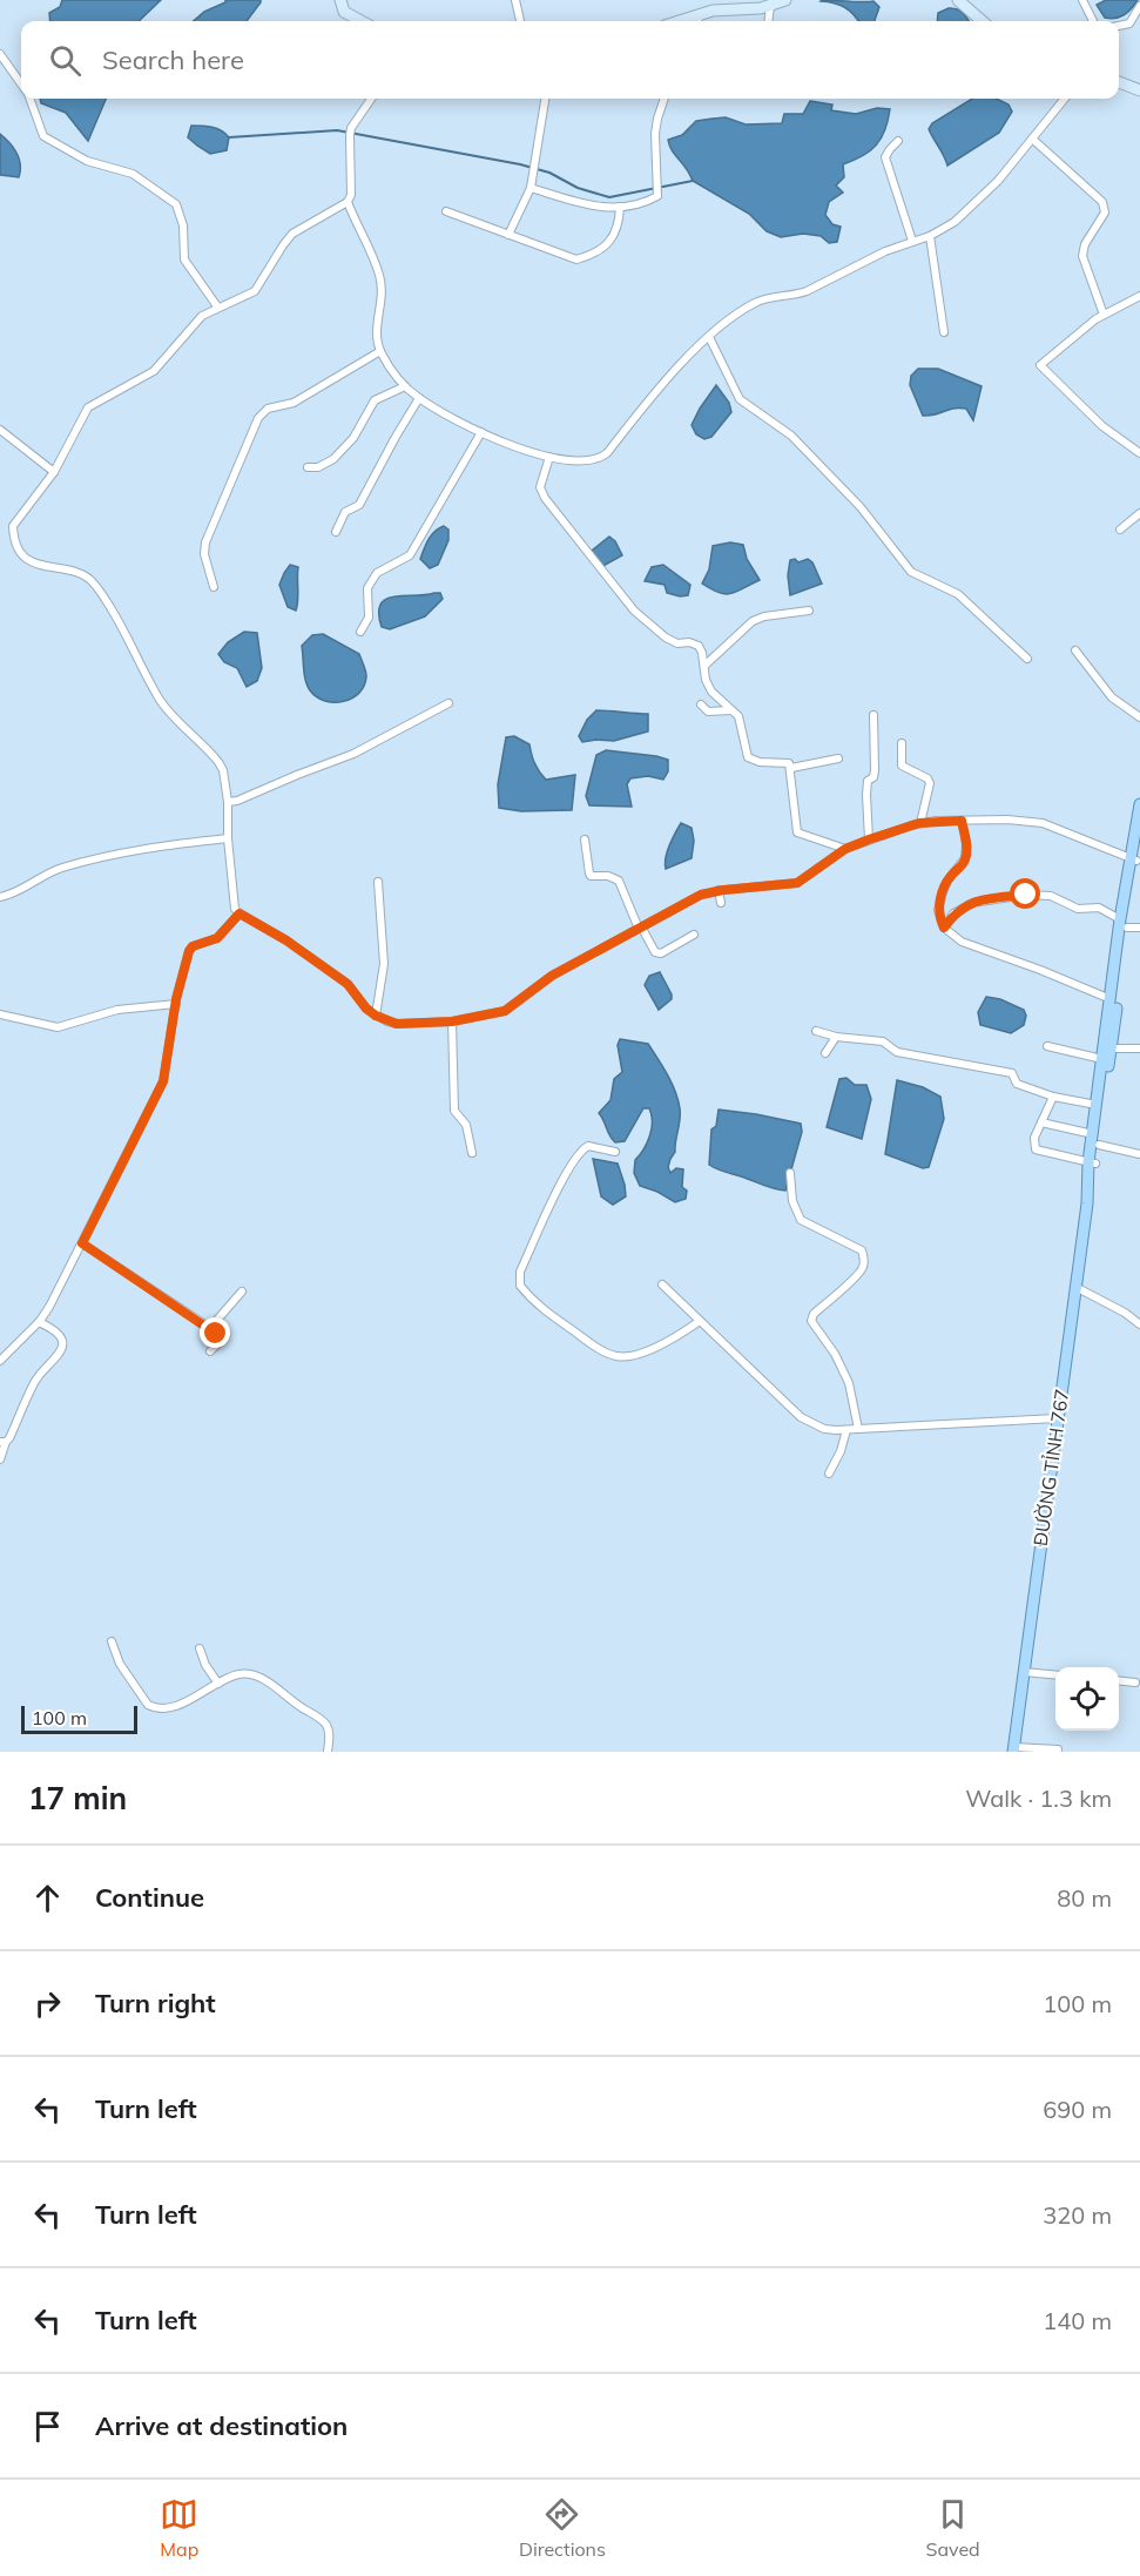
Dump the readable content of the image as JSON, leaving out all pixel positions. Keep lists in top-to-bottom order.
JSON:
{
  "streets": {
    "main road": ["ĐƯỜNG TỈNH 767"]
  },
  "scale_bar": "100 m",
  "page": {
    "search": "Search here",
    "scale": "100 m",
    "heading": ["17 min", "Walk · 1.3 km"],
    "list": [
      ["Continue", "80 m"],
      ["Turn right", "100 m"],
      ["Turn left", "690 m"],
      ["Turn left", "320 m"],
      ["Turn left", "140 m"],
      "Arrive at destination"
    ],
    "nav": ["Map", "Directions", "Saved"]
  }
}
